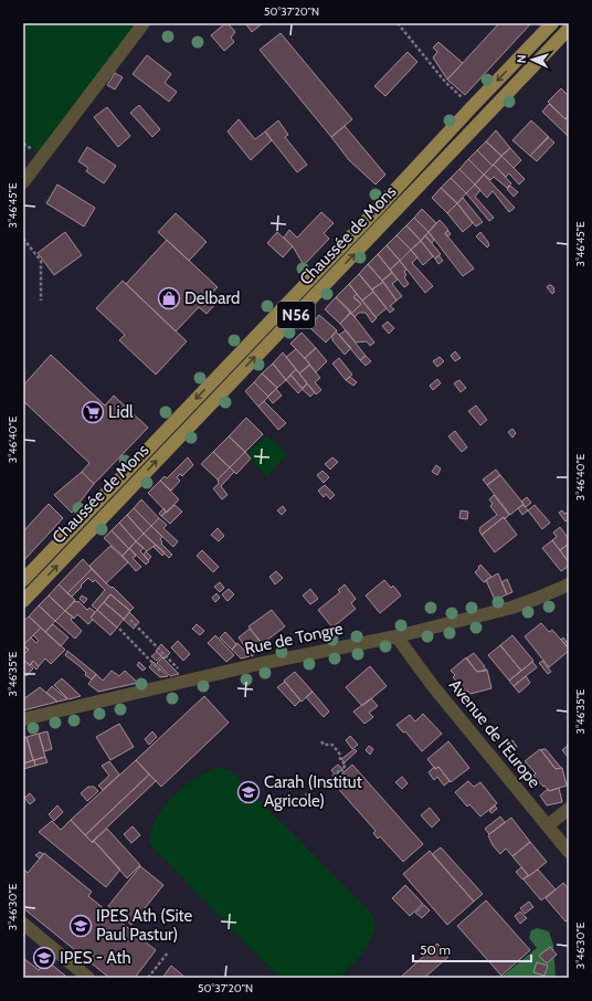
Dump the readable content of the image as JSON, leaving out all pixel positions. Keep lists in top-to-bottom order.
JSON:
{
  "streets": {
    "main road": ["Chaussée de Mons", "N56"],
    "street": ["Rue de Tongre", "Avenue de l'Europe"]
  },
  "crossings": [
    ["Rue de Tongre", "Avenue de l'Europe"]
  ],
  "places": {
    "shop": ["Delbard"],
    "supermarket": ["Lidl"],
    "school or university": ["Carah (Institut Agricole)", "IPES Ath (Site Paul Pastur)", "IPES - Ath"]
  },
  "scale_bar": "50 m",
  "north": "left",
  "coordinates": [
    "50°37'20\"N",
    "3°46'45\"E",
    "3°46'40\"E",
    "3°46'35\"E",
    "3°46'30\"E"
  ]
}
